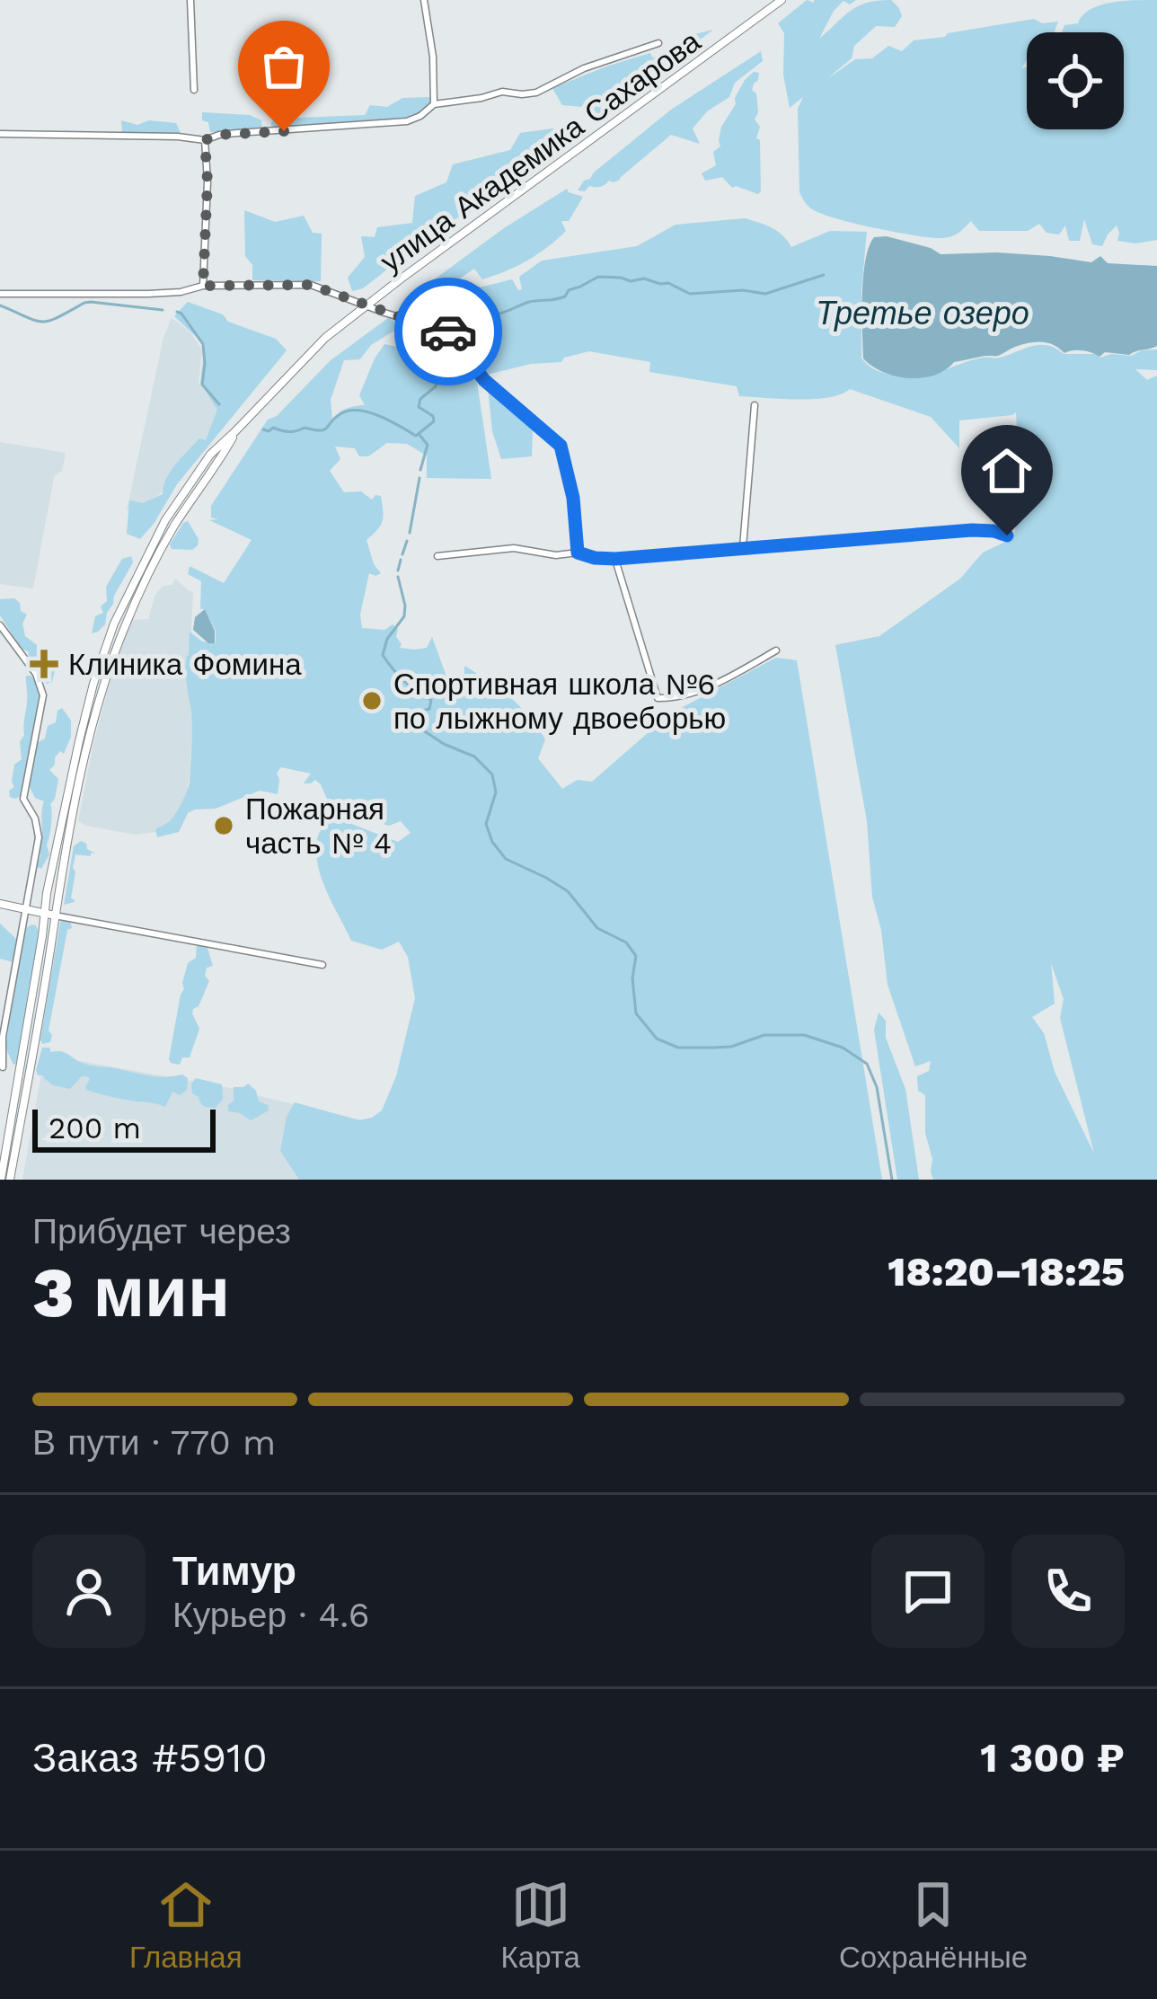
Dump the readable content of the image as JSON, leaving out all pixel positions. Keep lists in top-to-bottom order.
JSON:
{
  "streets": {
    "main road": ["улица Академика Сахарова"]
  },
  "water": ["Третье озеро"],
  "places": {
    "health": ["Клиника Фомина"],
    "other": ["Спортивная школа №6 по лыжному двоеборью", "Пожарная часть № 4"]
  },
  "scale_bar": "200 m",
  "page": {
    "scale": "200 m",
    "heading": ["3 мин", "Прибудет через", "18:20–18:25"],
    "panel": [
      "Тимур",
      "Курьер · 4.6",
      "Заказ #5910",
      "1 300 ₽"
    ],
    "bar": "В пути · 770 m",
    "tabs": ["Главная", "Карта", "Сохранённые"]
  }
}
